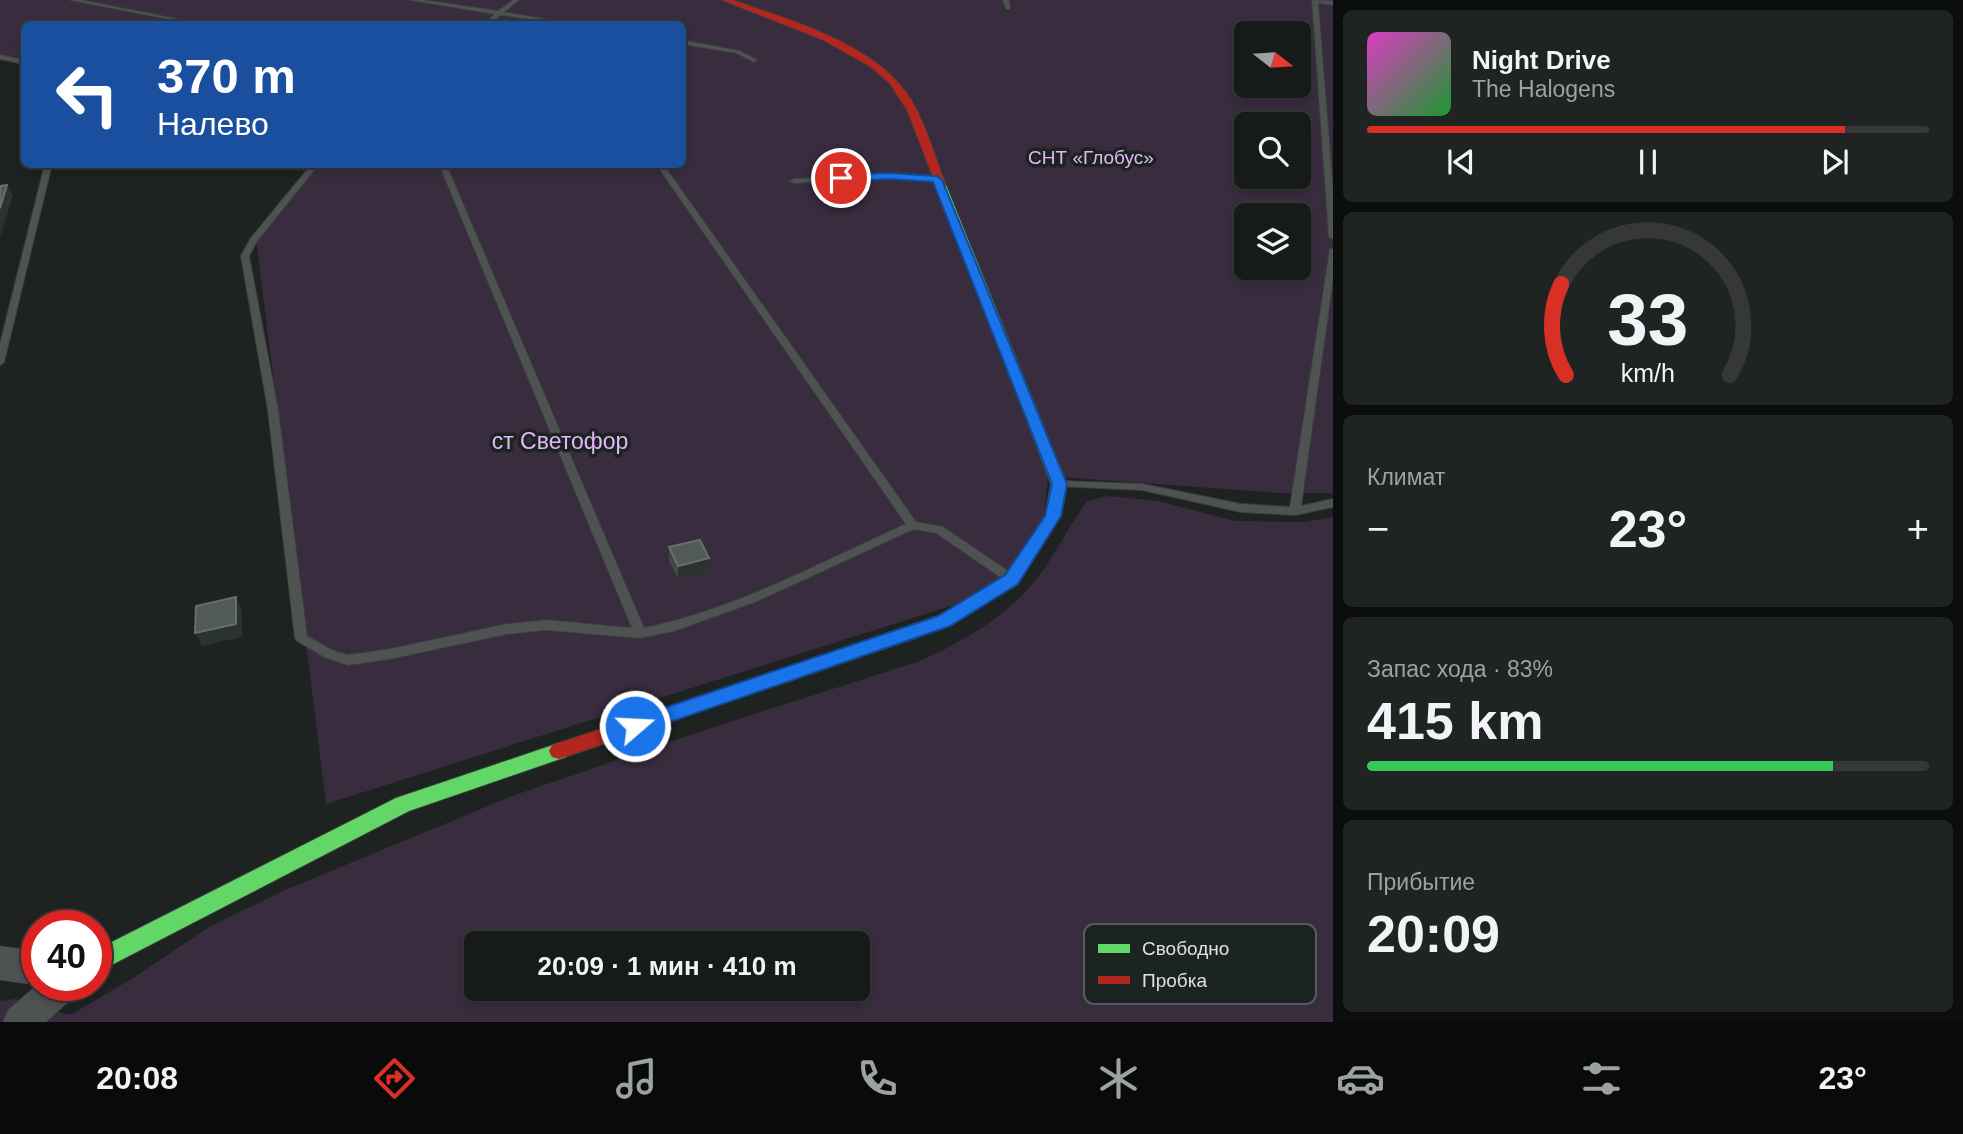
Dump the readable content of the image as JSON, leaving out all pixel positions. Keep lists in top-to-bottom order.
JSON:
{
  "parks": ["СНТ «Глобус»", "ст Светофор"],
  "legend": ["Свободно", "Пробка"],
  "north": "right",
  "page": {
    "turn": ["370 m", "Налево"],
    "song": ["Night Drive", "The Halogens"],
    "tile": [
      "Климат",
      ["Запас хода · 83%", "415 km"],
      ["Прибытие", "20:09"]
    ],
    "heat": ["−", "23°", "+"],
    "limit": "40",
    "trip": "20:09 · 1 мин · 410 m",
    "tabs": ["20:08", "23°"],
    "gauge": ["33", "km/h"]
  }
}
